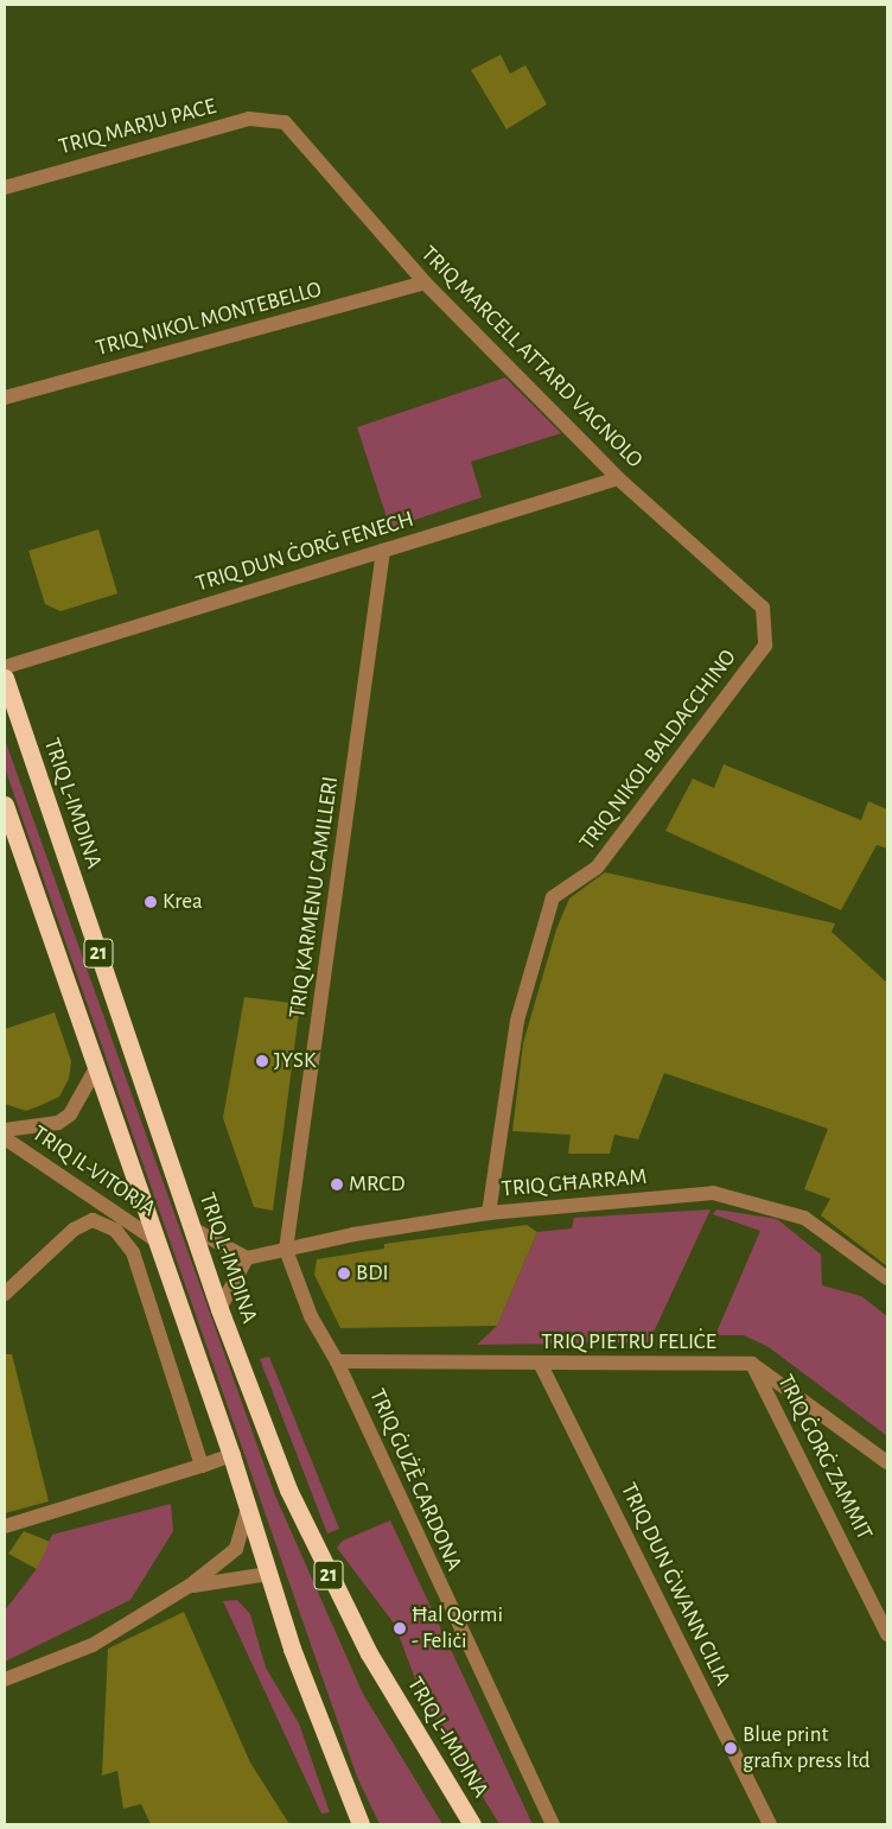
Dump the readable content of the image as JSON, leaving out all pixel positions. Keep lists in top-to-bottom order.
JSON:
{
  "streets": {
    "highway": ["TRIQ L-IMDINA", "21"],
    "street": [
      "TRIQ MARJU PACE",
      "TRIQ NIKOL MONTEBELLO",
      "TRIQ MARCELL ATTARD VAGNOLO",
      "TRIQ DUN ĠORĠ FENECH",
      "TRIQ NIKOL BALDACCHINO",
      "TRIQ KARMENU CAMILLERI",
      "TRIQ IL-VITORJA",
      "TRIQ GĦARRAM",
      "TRIQ PIETRU FELIĊE",
      "TRIQ ĠORĠ ZAMMIT",
      "TRIQ ĠUŻÈ CARDONA",
      "TRIQ DUN ĠWANN CILIA"
    ]
  },
  "crossings": [
    ["TRIQ MARJU PACE", "TRIQ MARCELL ATTARD VAGNOLO"],
    ["TRIQ NIKOL MONTEBELLO", "TRIQ MARCELL ATTARD VAGNOLO"],
    ["TRIQ MARCELL ATTARD VAGNOLO", "TRIQ DUN ĠORĠ FENECH"],
    ["TRIQ MARCELL ATTARD VAGNOLO", "TRIQ NIKOL BALDACCHINO"],
    ["TRIQ DUN ĠORĠ FENECH", "TRIQ KARMENU CAMILLERI"],
    ["TRIQ NIKOL BALDACCHINO", "TRIQ GĦARRAM"],
    ["TRIQ KARMENU CAMILLERI", "TRIQ GĦARRAM"],
    ["TRIQ KARMENU CAMILLERI", "TRIQ ĠUŻÈ CARDONA"],
    ["21", "TRIQ IL-VITORJA"],
    ["TRIQ GĦARRAM", "TRIQ ĠUŻÈ CARDONA"],
    ["TRIQ PIETRU FELIĊE", "TRIQ ĠORĠ ZAMMIT"],
    ["TRIQ PIETRU FELIĊE", "TRIQ ĠUŻÈ CARDONA"],
    ["TRIQ PIETRU FELIĊE", "TRIQ DUN ĠWANN CILIA"]
  ],
  "places": [
    "Krea",
    "JYSK",
    "MRCD",
    "BDI",
    "Ħal Qormi - Feliċi",
    "Blue print grafix press ltd"
  ]
}
